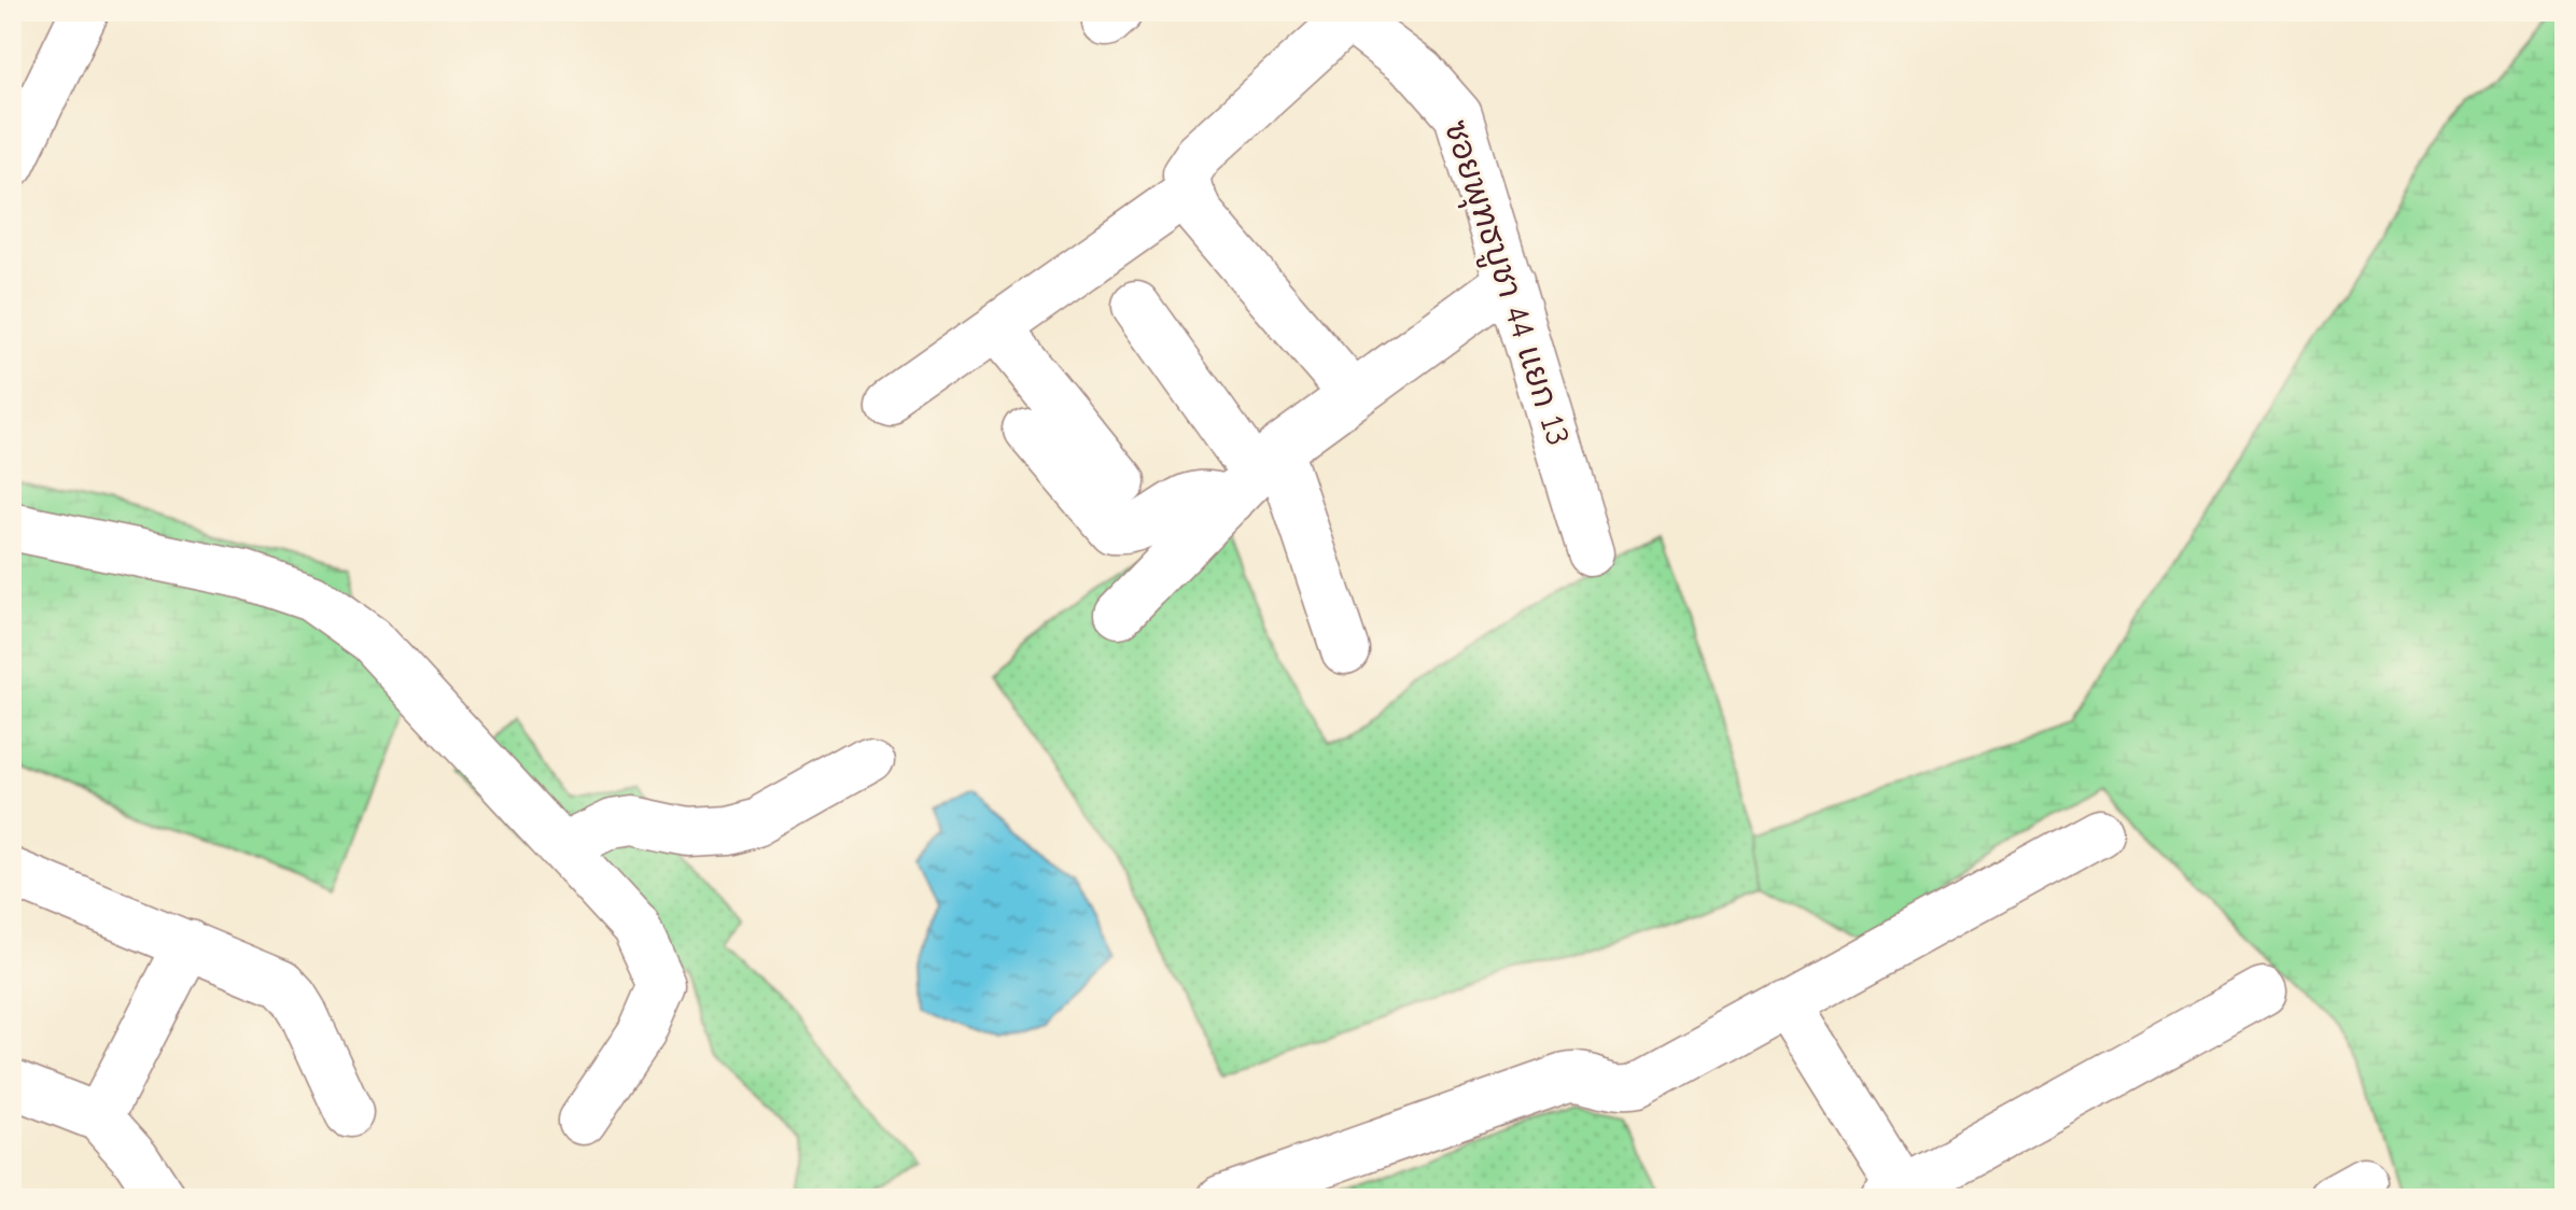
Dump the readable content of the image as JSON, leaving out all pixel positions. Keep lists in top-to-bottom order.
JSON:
{
  "streets": {
    "street": ["ซอยพุทธบูชา 44 แยก 13"]
  }
}
